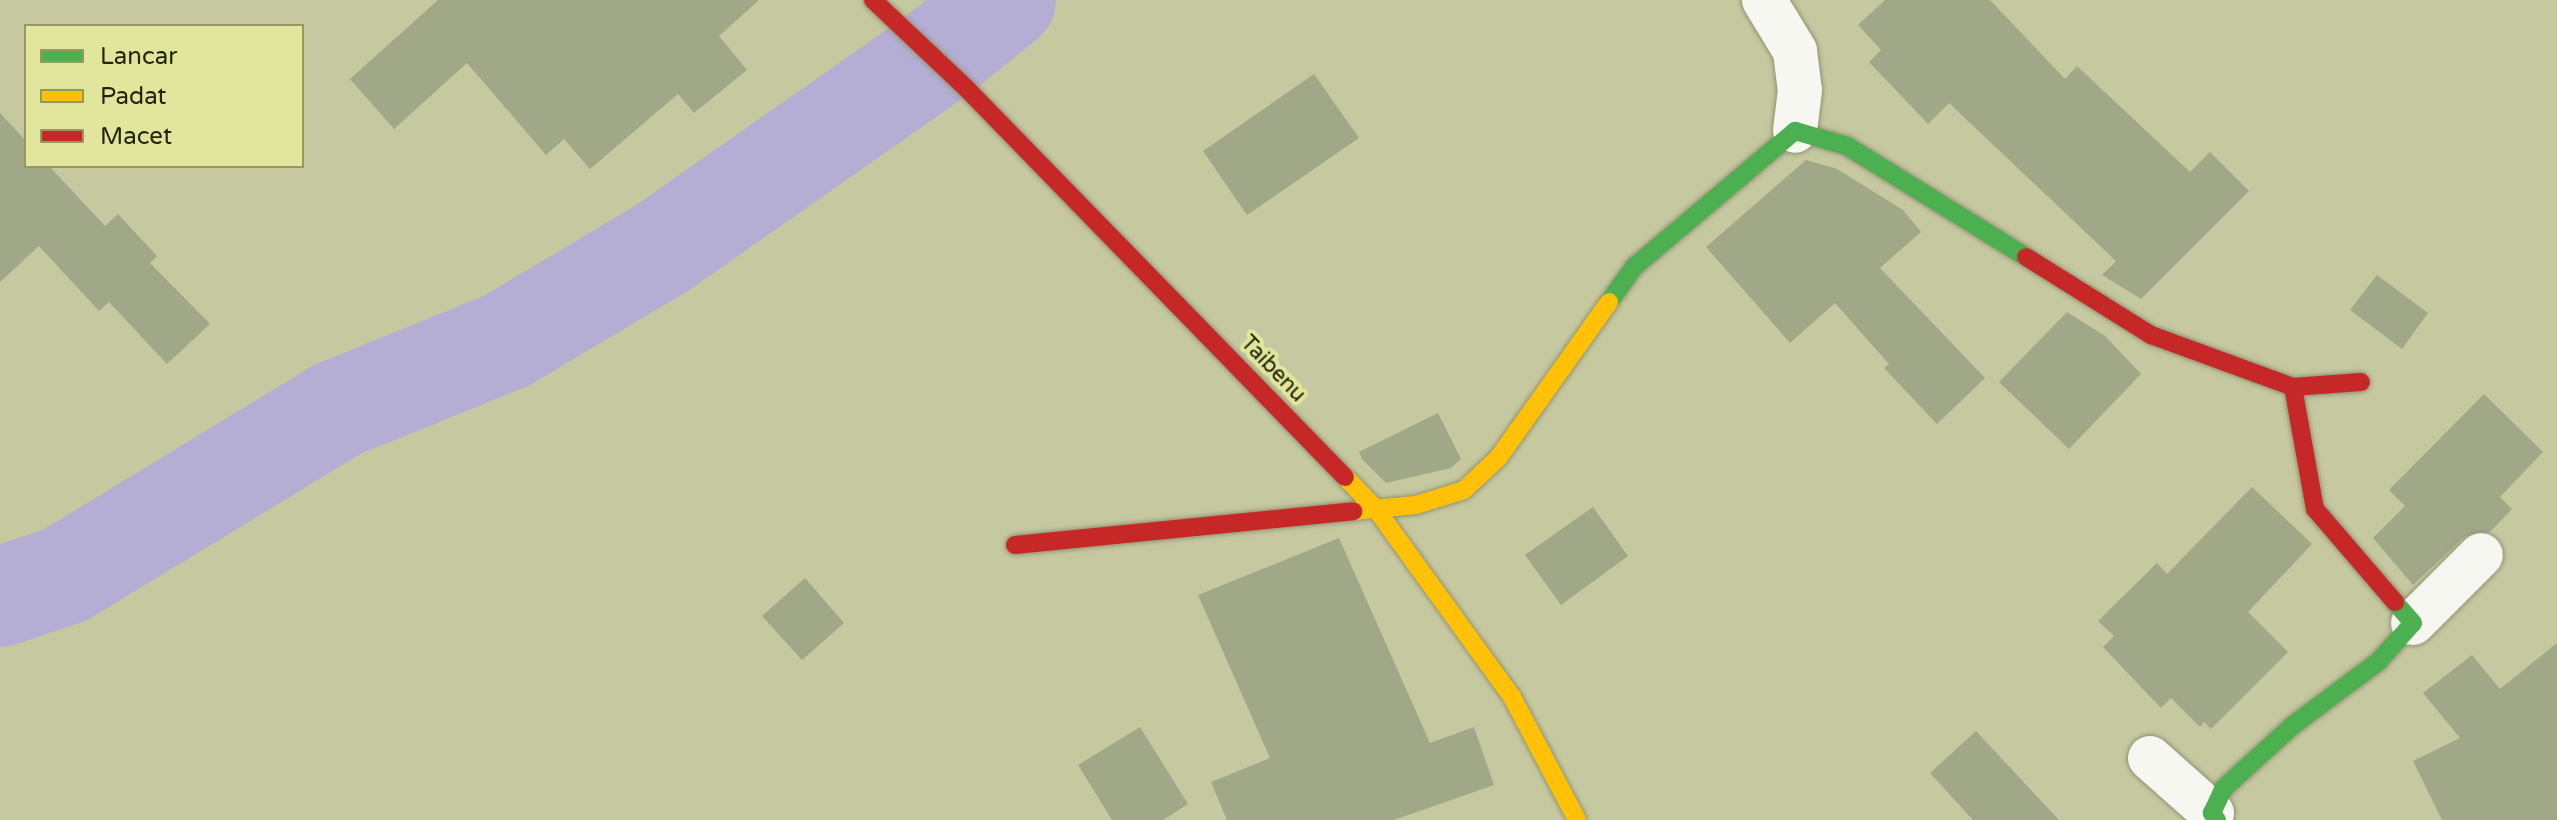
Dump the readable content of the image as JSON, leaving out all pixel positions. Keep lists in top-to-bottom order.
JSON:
{
  "streets": {
    "street": ["Taibenu"]
  },
  "legend": ["Lancar", "Padat", "Macet"]
}
